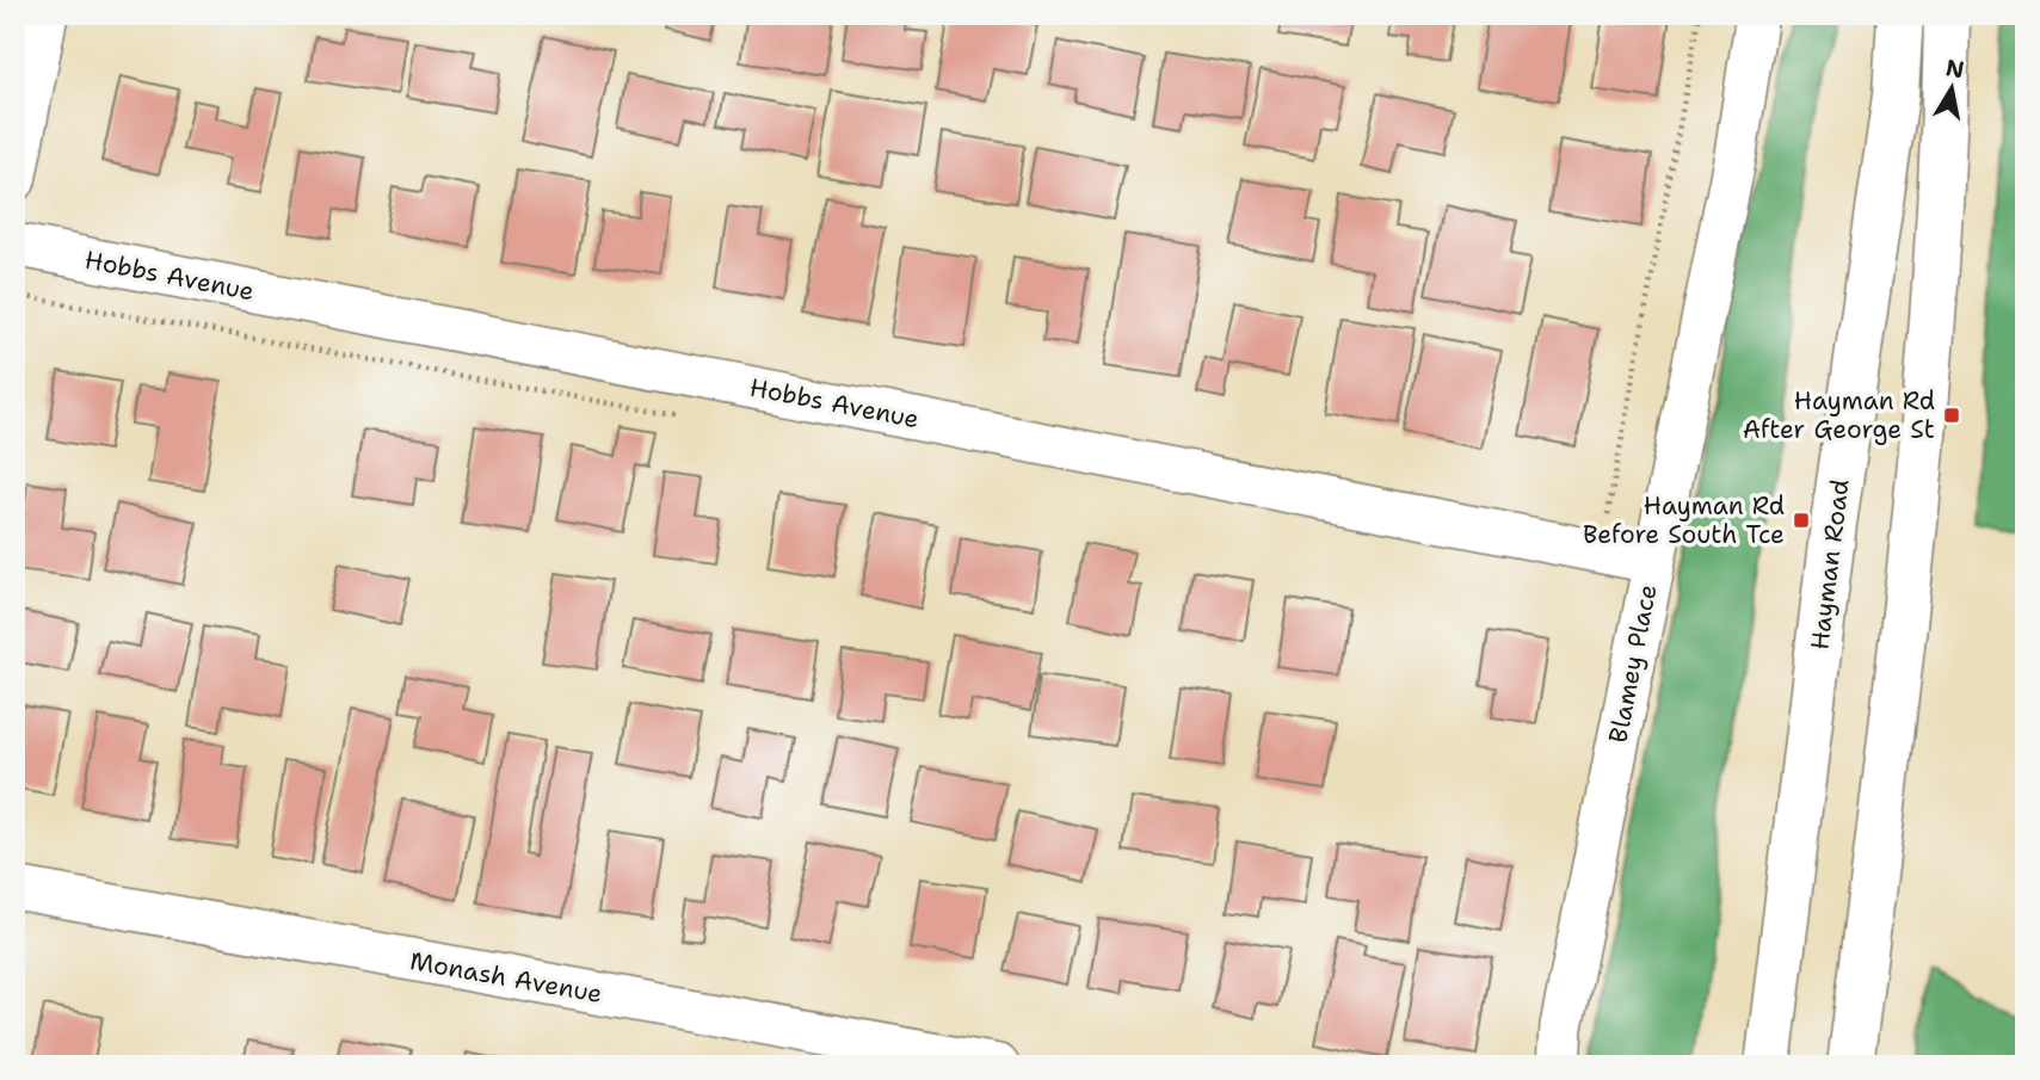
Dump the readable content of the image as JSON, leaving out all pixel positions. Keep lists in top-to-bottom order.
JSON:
{
  "streets": {
    "main road": ["Hayman Road"],
    "street": ["Hobbs Avenue", "Blamey Place", "Monash Avenue"]
  },
  "crossings": [
    ["Hobbs Avenue", "Blamey Place"]
  ],
  "places": {
    "transit": ["Hayman Rd After George St", "Hayman Rd Before South Tce"]
  },
  "north": "top"
}
